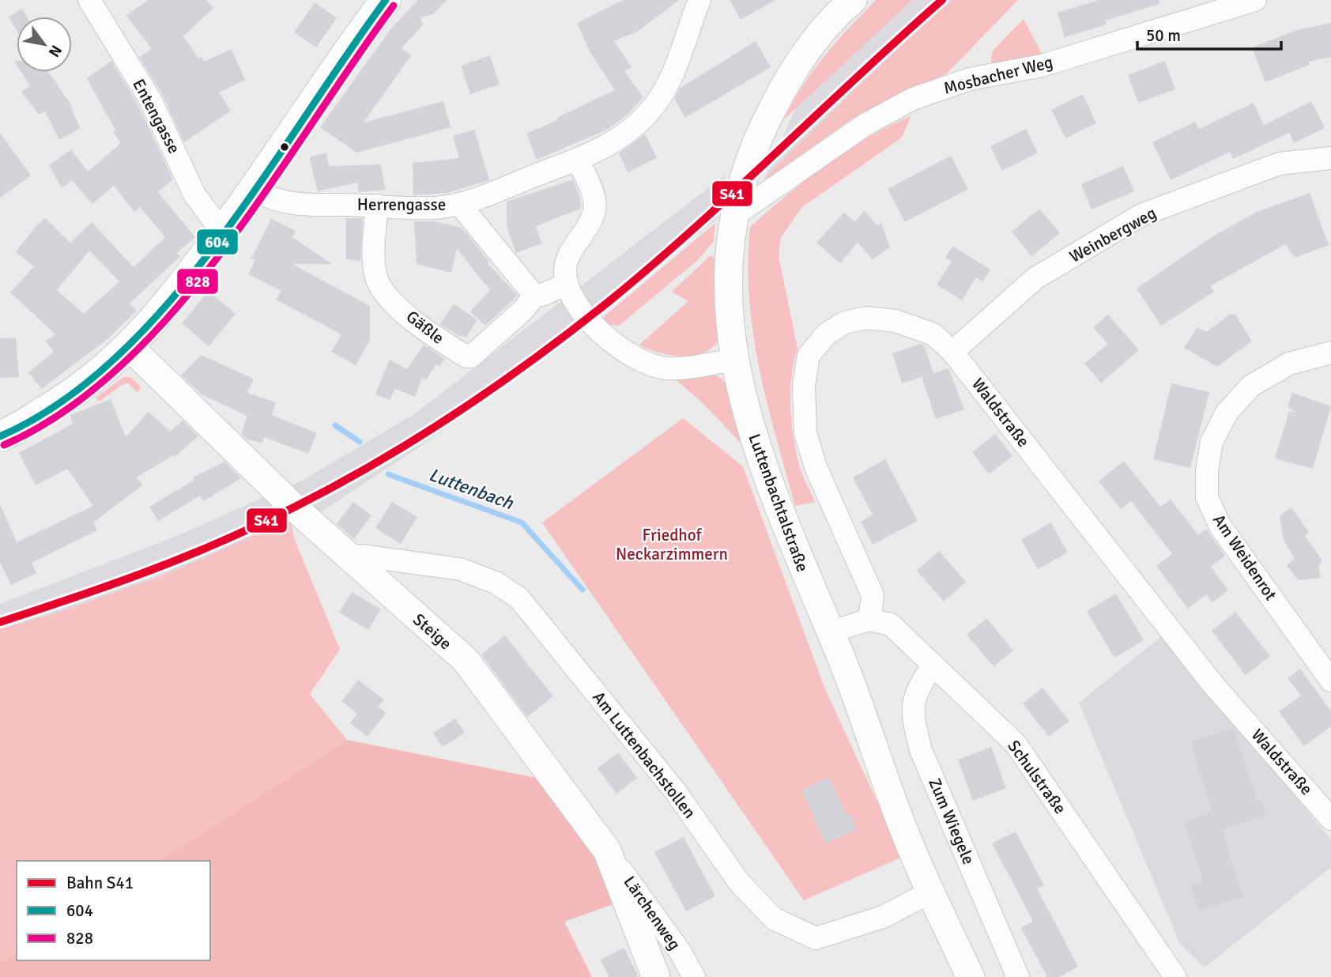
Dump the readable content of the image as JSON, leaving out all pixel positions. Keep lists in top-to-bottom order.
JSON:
{
  "streets": {
    "street": [
      "Mosbacher Weg",
      "Entengasse",
      "Herrengasse",
      "Weinbergweg",
      "Gäßle",
      "Waldstraße",
      "Luttenbachtalstraße",
      "Am Weidenrot",
      "Steige",
      "Am Luttenbachstollen",
      "Schulstraße",
      "Zum Wiegele",
      "Lärchenweg"
    ]
  },
  "crossings": [
    ["Mosbacher Weg", "Luttenbachtalstraße"],
    ["Herrengasse", "Gäßle"],
    ["Weinbergweg", "Waldstraße"],
    ["Waldstraße", "Schulstraße"],
    ["Luttenbachtalstraße", "Am Luttenbachstollen"],
    ["Steige", "Am Luttenbachstollen"],
    ["Steige", "Lärchenweg"],
    ["Schulstraße", "Zum Wiegele"]
  ],
  "water": ["Luttenbach"],
  "parks": ["Friedhof Neckarzimmern"],
  "lines": ["rail line S41", "transit line 604", "transit line 828"],
  "legend": ["Bahn S41", "604", "828"],
  "scale_bar": "50 m",
  "north": "bottom right"
}
